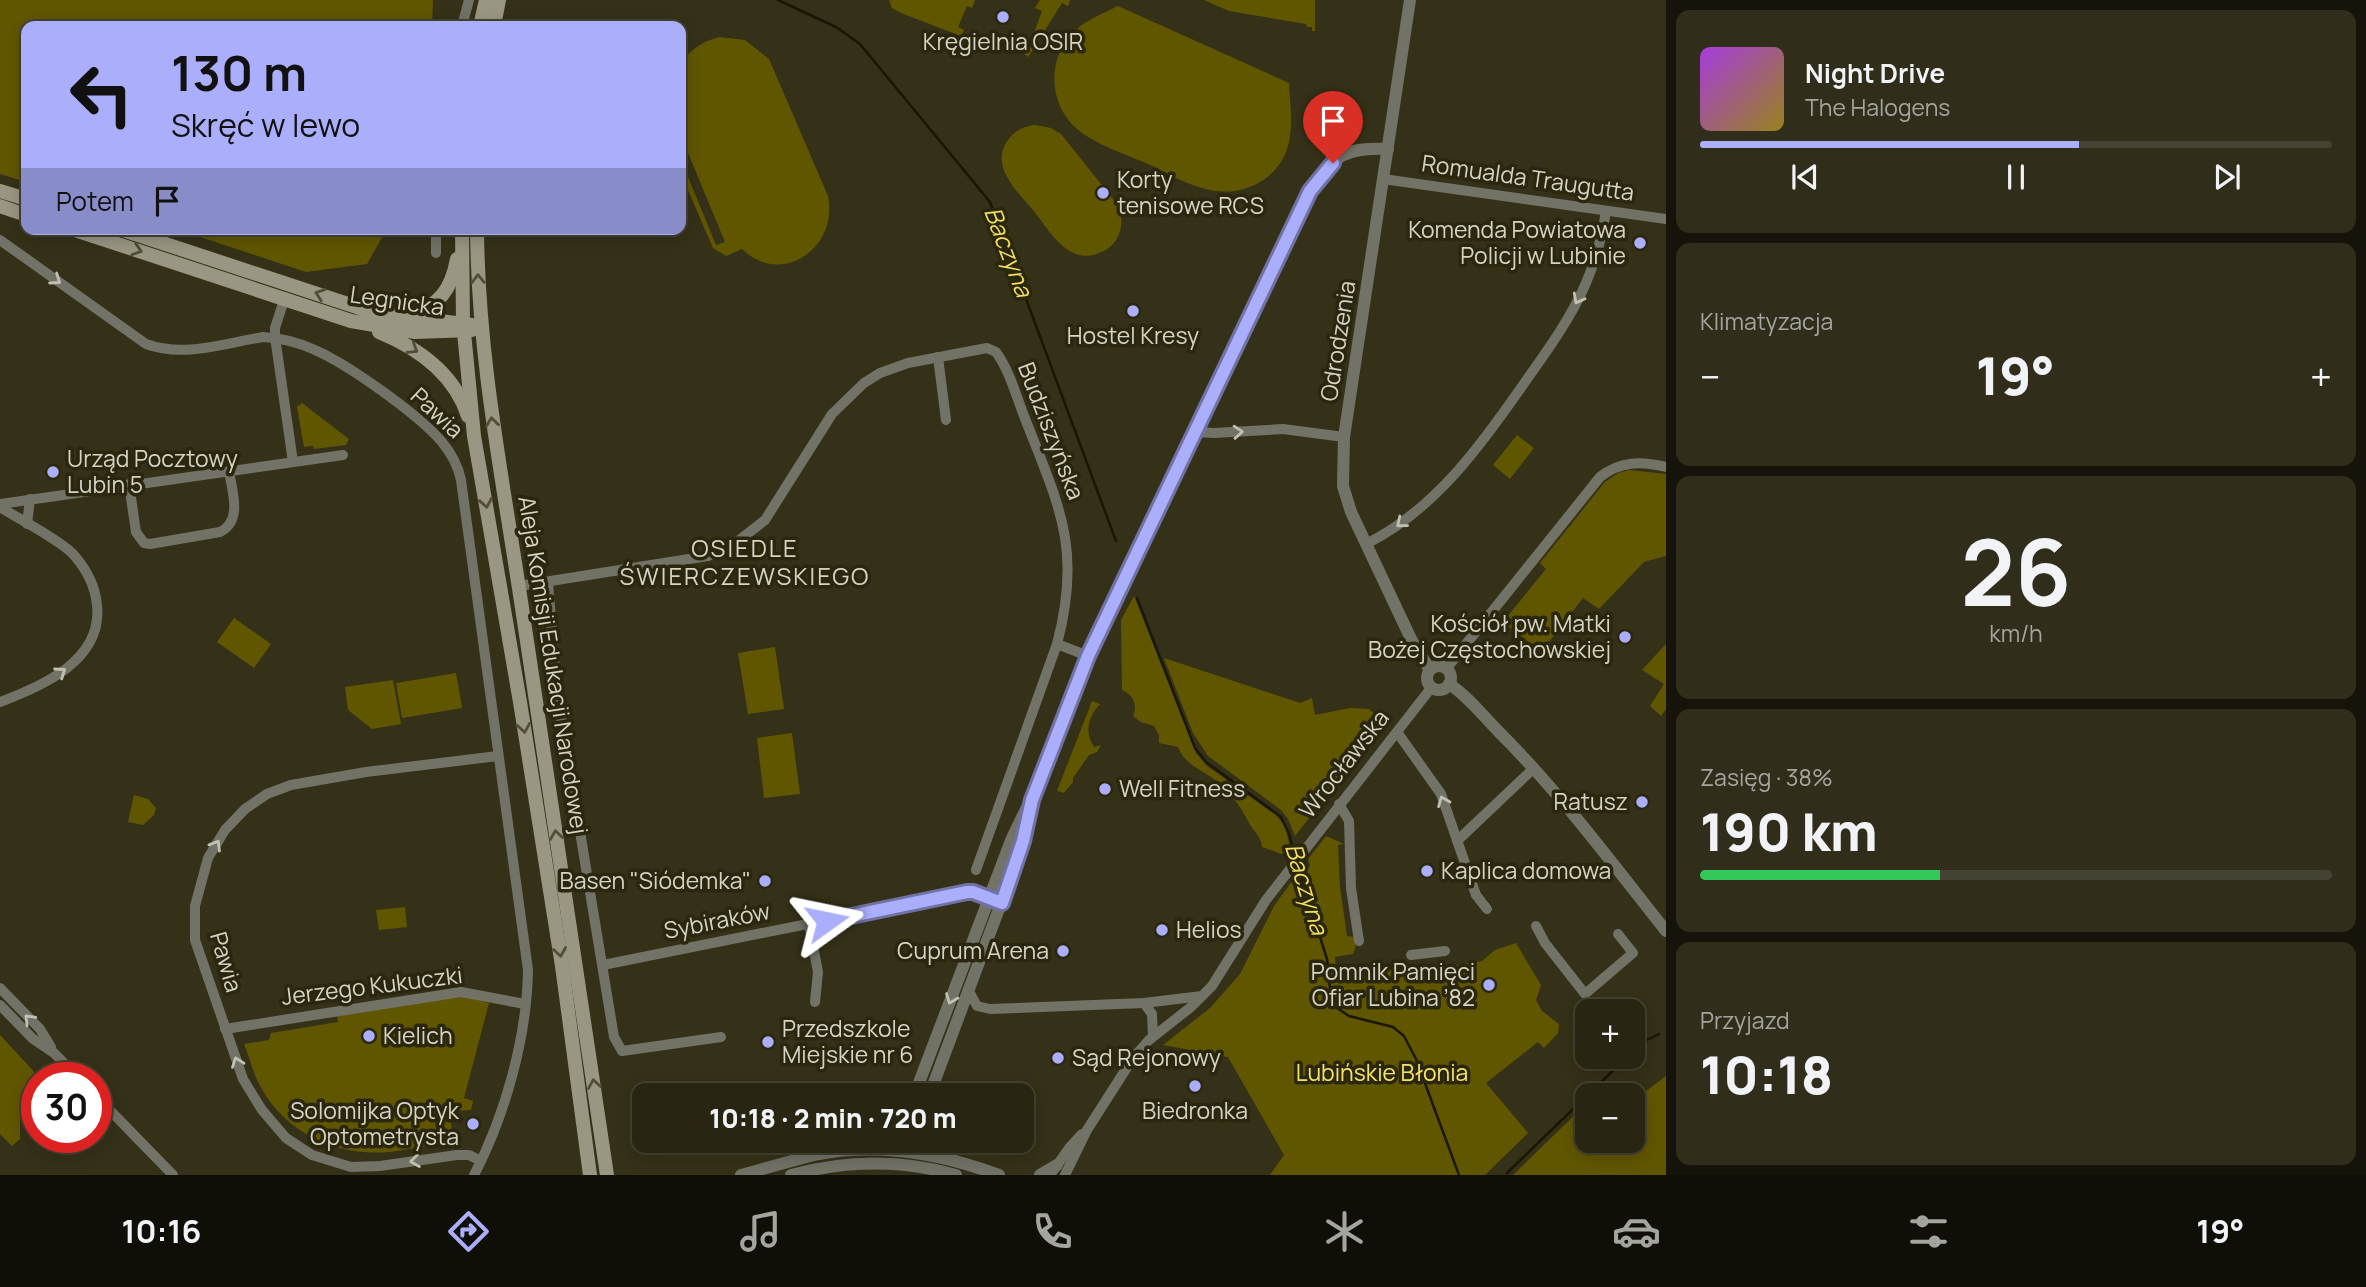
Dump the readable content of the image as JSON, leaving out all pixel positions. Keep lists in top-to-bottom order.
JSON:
{
  "streets": {
    "main road": ["Legnicka", "Aleja Komisji Edukacji Narodowej"],
    "street": [
      "Romualda Traugutta",
      "Odrodzenia",
      "Pawia",
      "Budziszyńska",
      "Wrocławska",
      "Sybiraków",
      "Jerzego Kukuczki"
    ]
  },
  "crossings": [
    ["Romualda Traugutta", "Odrodzenia"],
    ["Legnicka", "Aleja Komisji Edukacji Narodowej"],
    ["Odrodzenia", "Wrocławska"],
    ["Pawia", "Jerzego Kukuczki"],
    ["Budziszyńska", "Aleja Komisji Edukacji Narodowej"]
  ],
  "districts": ["OSIEDLE ŚWIERCZEWSKIEGO"],
  "water": ["Baczyna"],
  "parks": ["Lubińskie Błonia"],
  "places": [
    "Kręgielnia OSIR",
    "Korty tenisowe RCS",
    "Komenda Powiatowa Policji w Lubinie",
    "Hostel Kresy",
    "Urząd Pocztowy Lubin 5",
    "Kościół pw. Matki Bożej Częstochowskiej",
    "Well Fitness",
    "Ratusz",
    "Kaplica domowa",
    "Basen \"Siódemka\"",
    "Helios",
    "Cuprum Arena",
    "Pomnik Pamięci Ofiar Lubina ’82",
    "Kielich",
    "Przedszkole Miejskie nr 6",
    "Sąd Rejonowy",
    "Biedronka",
    "Solomijka Optyk Optometrysta"
  ],
  "page": {
    "turn": ["130 m", "Skręć w lewo"],
    "song": ["Night Drive", "The Halogens"],
    "then": "Potem",
    "tile": [
      "Klimatyzacja",
      ["26", "km/h"],
      ["Zasięg · 38%", "190 km"],
      ["Przyjazd", "10:18"]
    ],
    "heat": ["−", "19°", "+"],
    "map_buttons": ["+", "−"],
    "limit": "30",
    "trip": "10:18 · 2 min · 720 m",
    "tabs": ["10:16", "19°"]
  }
}
